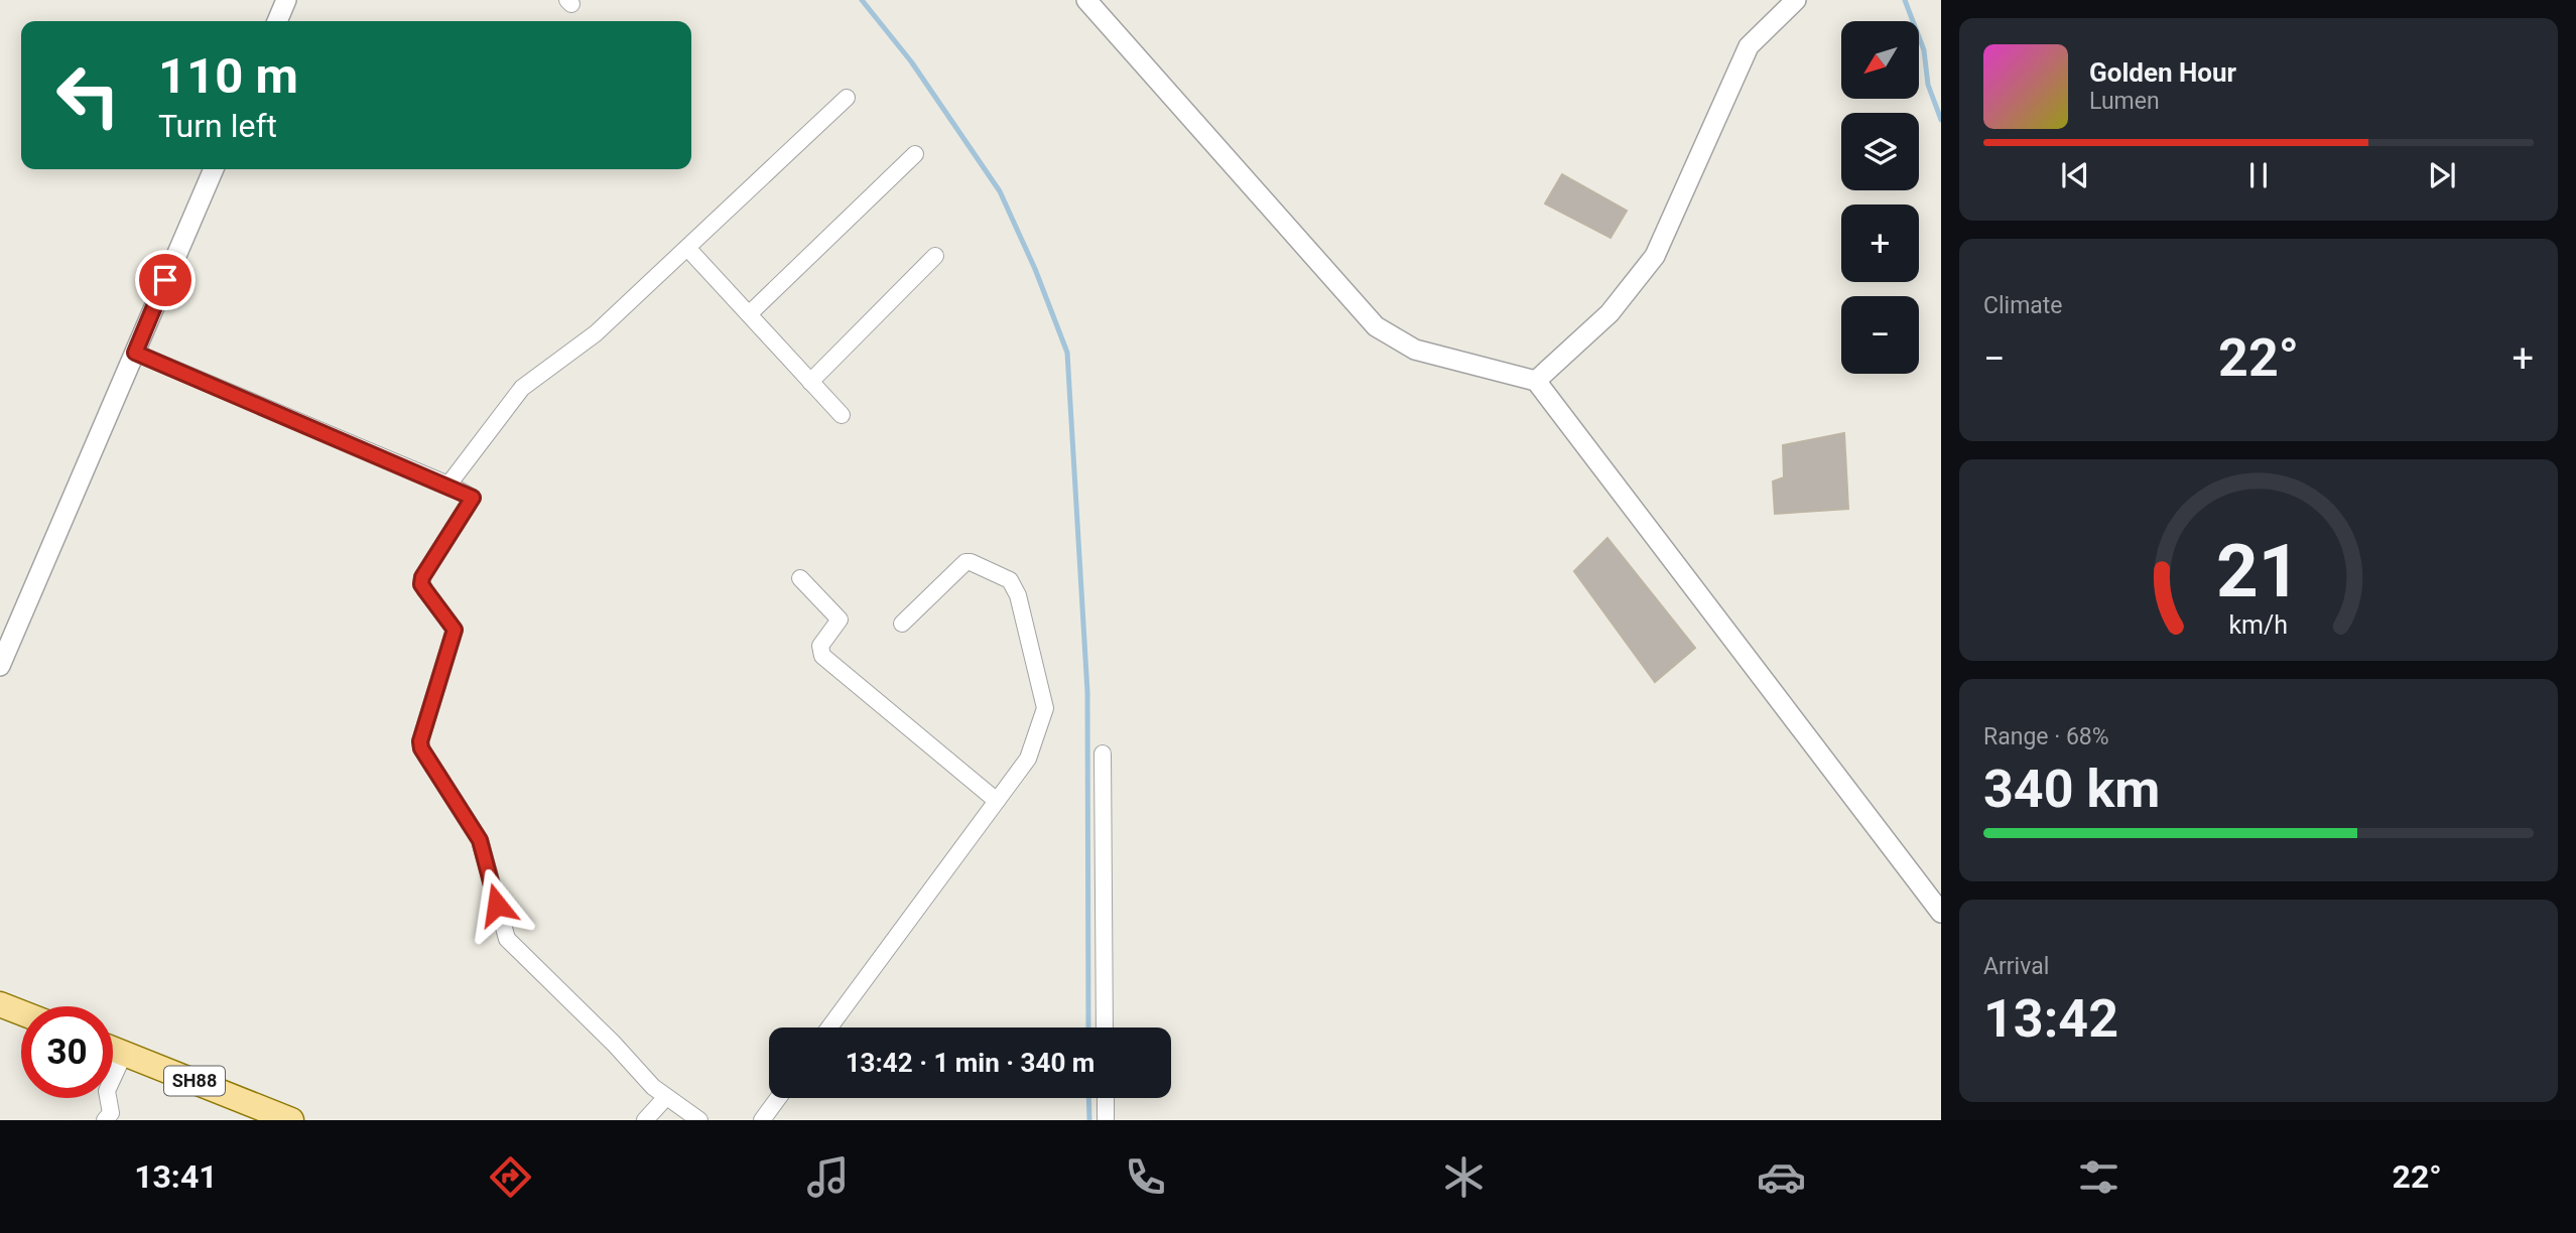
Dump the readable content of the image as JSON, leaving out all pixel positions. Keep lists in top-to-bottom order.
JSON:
{
  "streets": {
    "main road": ["SH88"]
  },
  "north": "bottom left",
  "page": {
    "map_buttons": ["+", "−"],
    "turn": ["110 m", "Turn left"],
    "song": ["Golden Hour", "Lumen"],
    "tile": [
      "Climate",
      ["Range · 68%", "340 km"],
      ["Arrival", "13:42"]
    ],
    "heat": ["−", "22°", "+"],
    "limit": "30",
    "trip": "13:42 · 1 min · 340 m",
    "tabs": ["13:41", "22°"],
    "gauge": ["21", "km/h"]
  }
}
